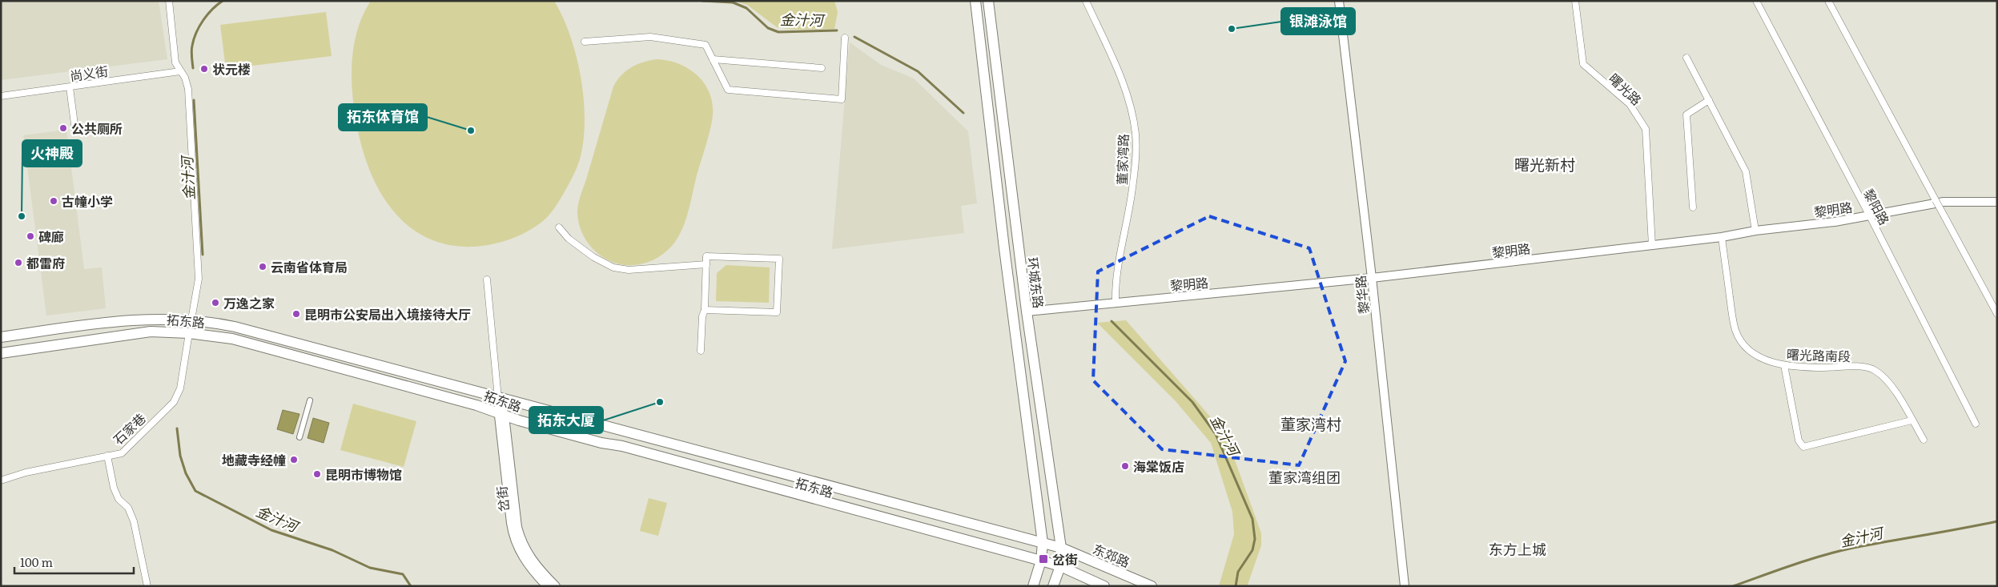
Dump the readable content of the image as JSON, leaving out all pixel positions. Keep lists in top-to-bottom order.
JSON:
{
  "streets": {
    "main road": ["环城东路", "拓东路", "东郊路"],
    "street": [
      "尚义街",
      "曙光路",
      "董家湾路",
      "黎阳路",
      "黎明路",
      "黎华路",
      "曙光路南段",
      "石家巷",
      "岔街"
    ]
  },
  "crossings": [
    ["曙光路", "黎明路"],
    ["董家湾路", "黎明路"],
    ["黎阳路", "黎明路"],
    ["黎明路", "环城东路"],
    ["黎明路", "黎华路"],
    ["黎明路", "曙光路南段"],
    ["环城东路", "拓东路"],
    ["环城东路", "东郊路"],
    ["拓东路", "石家巷"],
    ["拓东路", "岔街"],
    ["拓东路", "东郊路"]
  ],
  "districts": [
    "曙光新村",
    "董家湾村",
    "董家湾组团",
    "东方上城"
  ],
  "water": ["金汁河"],
  "places": {
    "other": [
      "银滩泳馆",
      "状元楼",
      "公共厕所",
      "拓东体育馆",
      "古幢小学",
      "火神殿",
      "碑廊",
      "都雷府",
      "云南省体育局",
      "万逸之家",
      "昆明市公安局出入境接待大厅",
      "拓东大厦",
      "地藏寺经幢",
      "海棠饭店",
      "昆明市博物馆"
    ],
    "transit": ["岔街"]
  },
  "scale_bar": "100 m"
}
